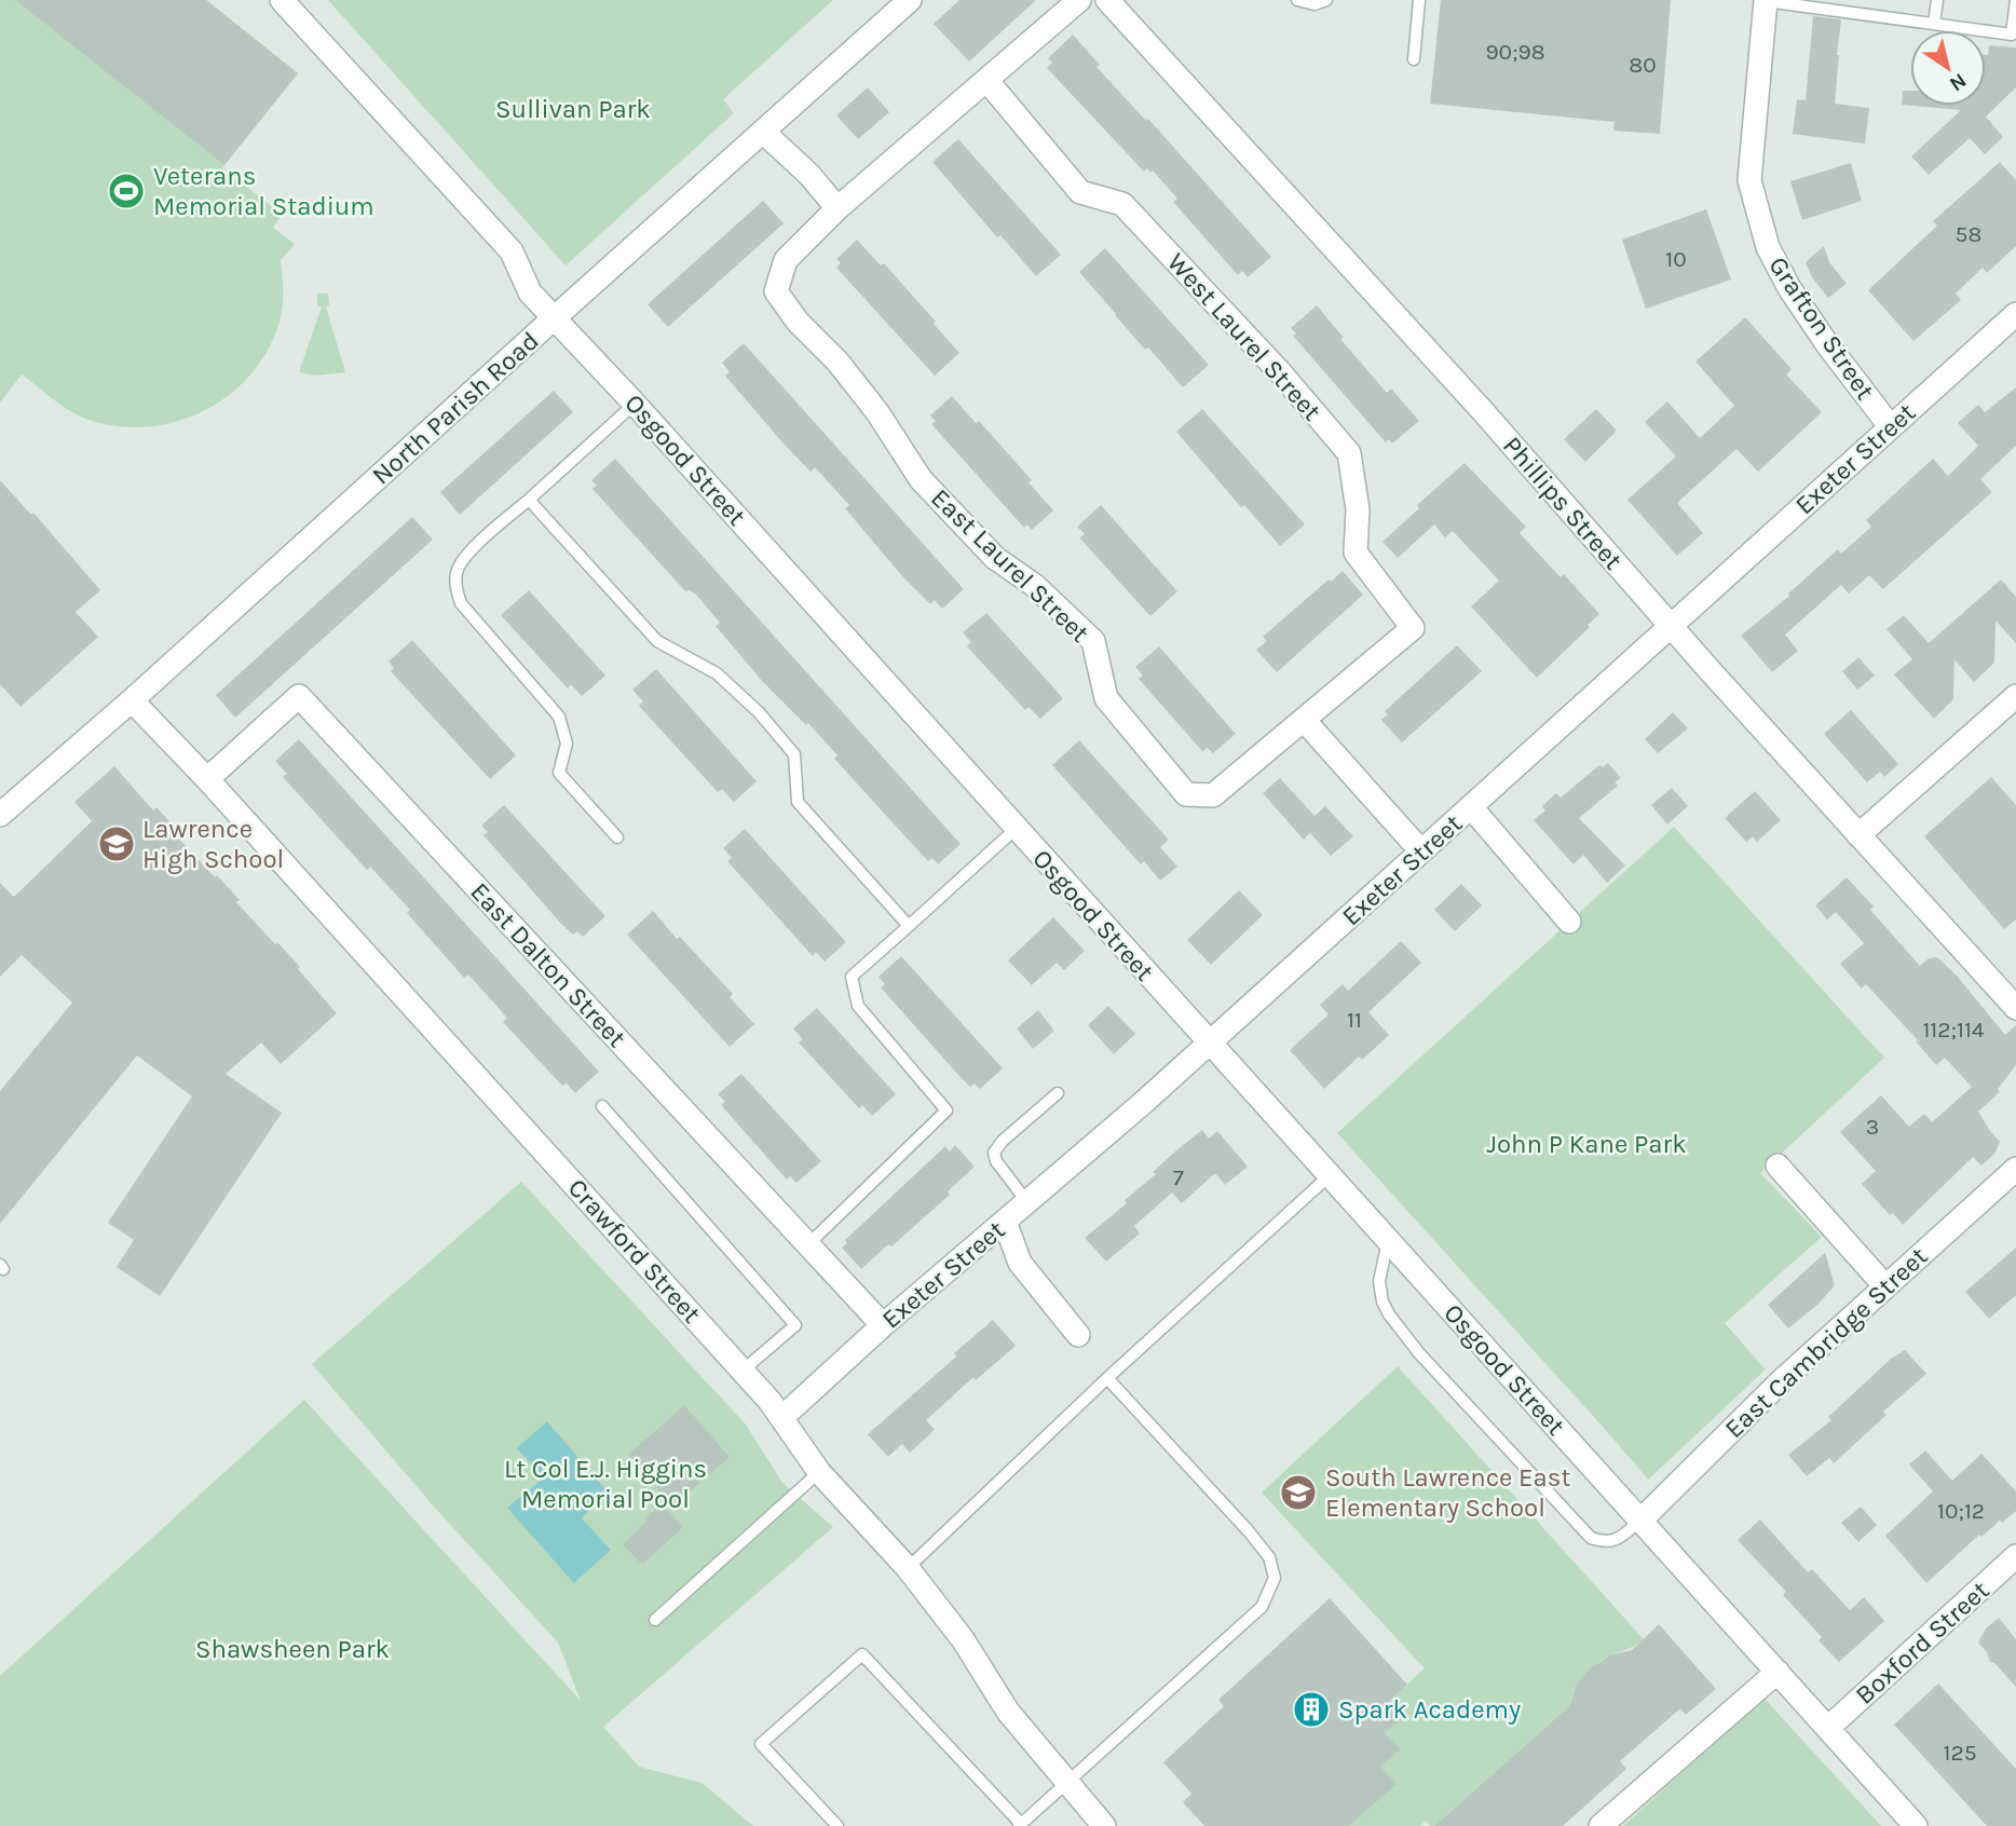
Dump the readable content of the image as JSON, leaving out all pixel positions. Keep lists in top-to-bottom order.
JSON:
{
  "streets": {
    "street": [
      "Grafton Street",
      "West Laurel Street",
      "North Parish Road",
      "Exeter Street",
      "Osgood Street",
      "Phillips Street",
      "East Laurel Street",
      "East Dalton Street",
      "Crawford Street",
      "East Cambridge Street",
      "Boxford Street"
    ]
  },
  "crossings": [
    ["Grafton Street", "Exeter Street"],
    ["West Laurel Street", "East Laurel Street"],
    ["North Parish Road", "Osgood Street"],
    ["North Parish Road", "Crawford Street"],
    ["Exeter Street", "Osgood Street"],
    ["Exeter Street", "Phillips Street"],
    ["Exeter Street", "East Dalton Street"],
    ["Exeter Street", "Crawford Street"],
    ["Osgood Street", "East Cambridge Street"],
    ["Osgood Street", "Boxford Street"],
    ["East Dalton Street", "Crawford Street"]
  ],
  "parks": [
    "Sullivan Park",
    "John P Kane Park",
    "Lt Col E.J. Higgins Memorial Pool",
    "Shawsheen Park"
  ],
  "places": {
    "sports": ["Veterans Memorial Stadium"],
    "school or university": ["Lawrence High School", "South Lawrence East Elementary School"],
    "building": ["Spark Academy"]
  },
  "house_numbers": [
    "90;98",
    "80",
    "58",
    "10",
    "11",
    "112;114",
    "3",
    "7",
    "10;12",
    "125"
  ],
  "north": "bottom right"
}
